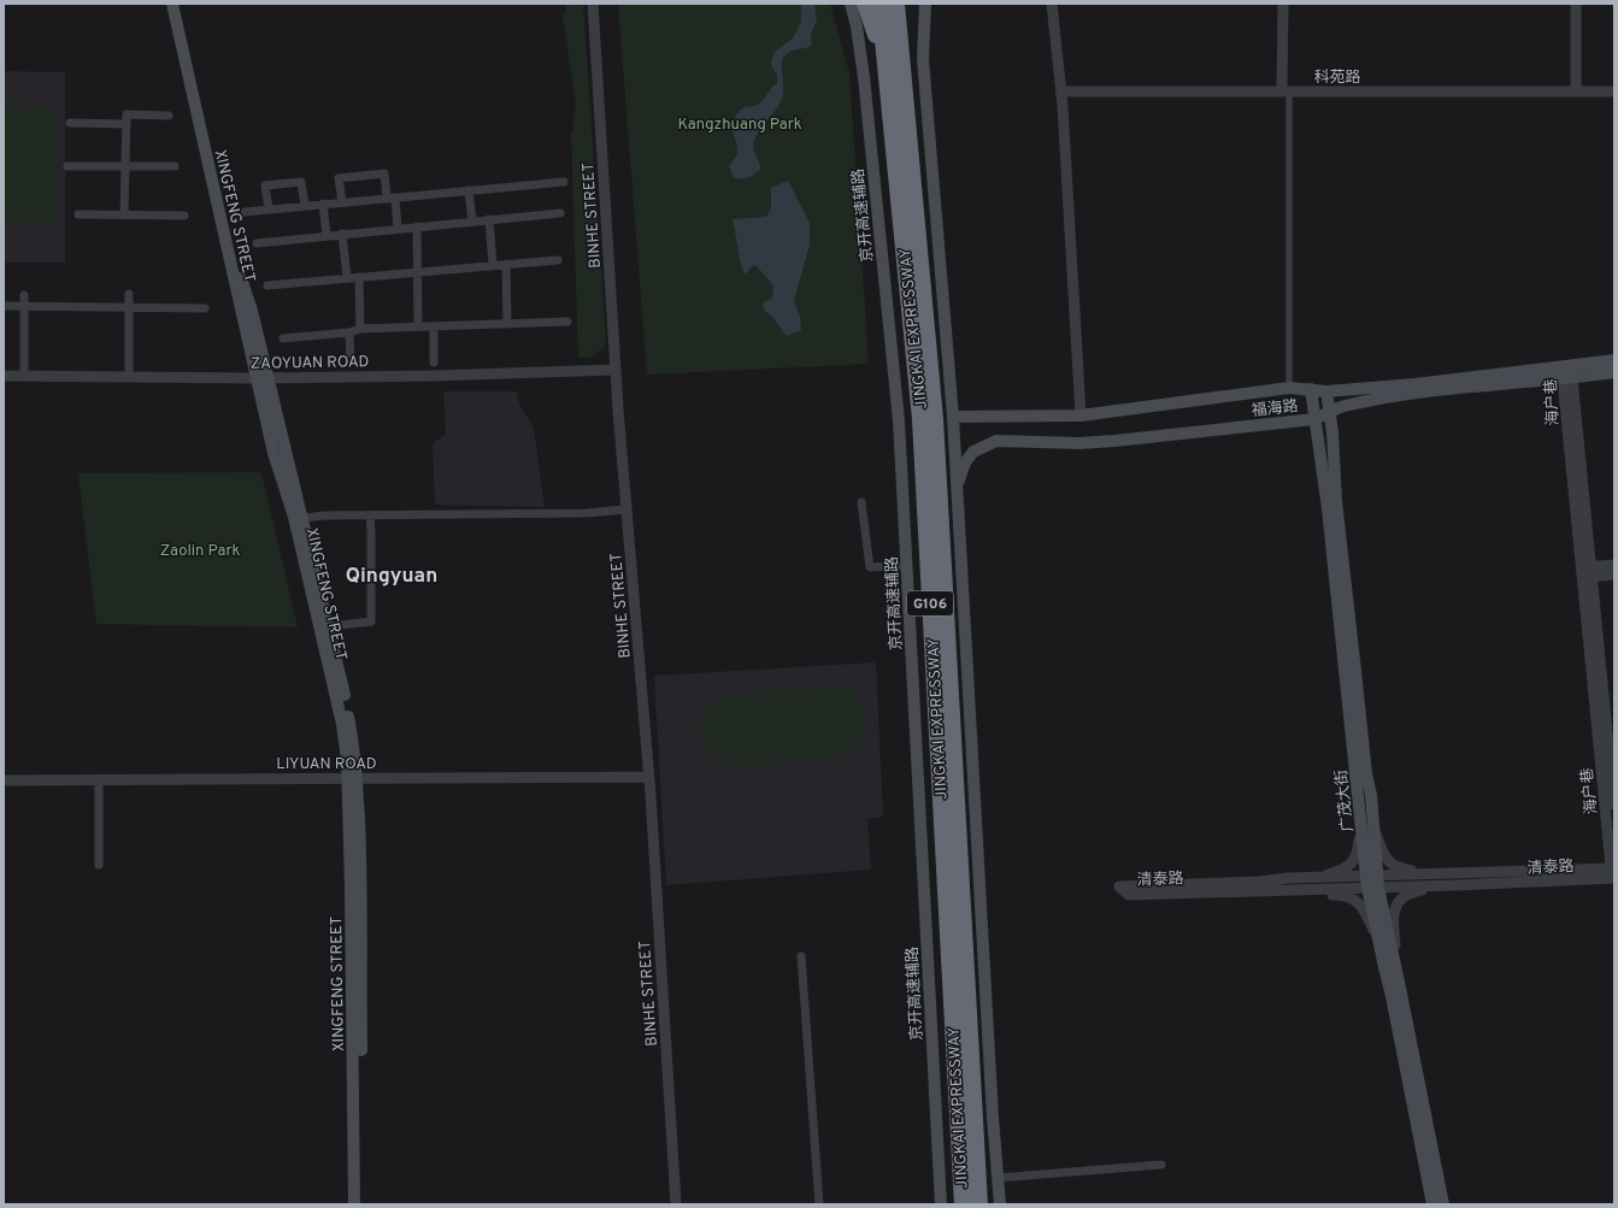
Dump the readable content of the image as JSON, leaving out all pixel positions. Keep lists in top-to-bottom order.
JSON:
{
  "streets": {
    "highway": ["JINGKAI EXPRESSWAY", "G106"],
    "main road": [
      "XINGFENG STREET",
      "京开高速辅路",
      "福海路",
      "广茂大街"
    ],
    "street": [
      "科苑路",
      "BINHE STREET",
      "ZAOYUAN ROAD",
      "海户巷",
      "LIYUAN ROAD",
      "清泰路"
    ]
  },
  "crossings": [
    ["XINGFENG STREET", "ZAOYUAN ROAD"],
    ["XINGFENG STREET", "LIYUAN ROAD"],
    ["BINHE STREET", "ZAOYUAN ROAD"],
    ["BINHE STREET", "LIYUAN ROAD"],
    ["海户巷", "福海路"],
    ["海户巷", "清泰路"],
    ["福海路", "广茂大街"],
    ["广茂大街", "清泰路"]
  ],
  "districts": ["Qingyuan"],
  "parks": ["Kangzhuang Park", "Zaolin Park"]
}
